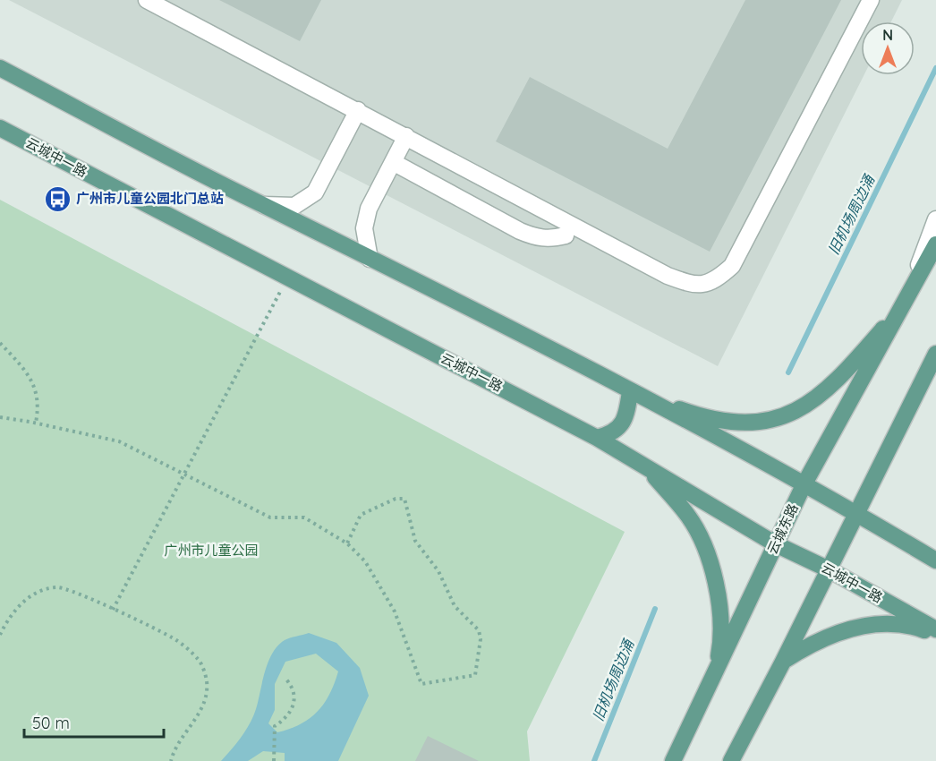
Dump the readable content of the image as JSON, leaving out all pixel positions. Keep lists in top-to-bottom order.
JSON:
{
  "streets": {
    "main road": ["云城中一路", "云城东路"]
  },
  "crossings": [
    ["云城中一路", "云城东路"]
  ],
  "water": ["旧机场周边涌"],
  "parks": ["广州市儿童公园"],
  "places": {
    "bus stop": ["广州市儿童公园北门总站"]
  },
  "scale_bar": "50 m",
  "north": "top"
}
